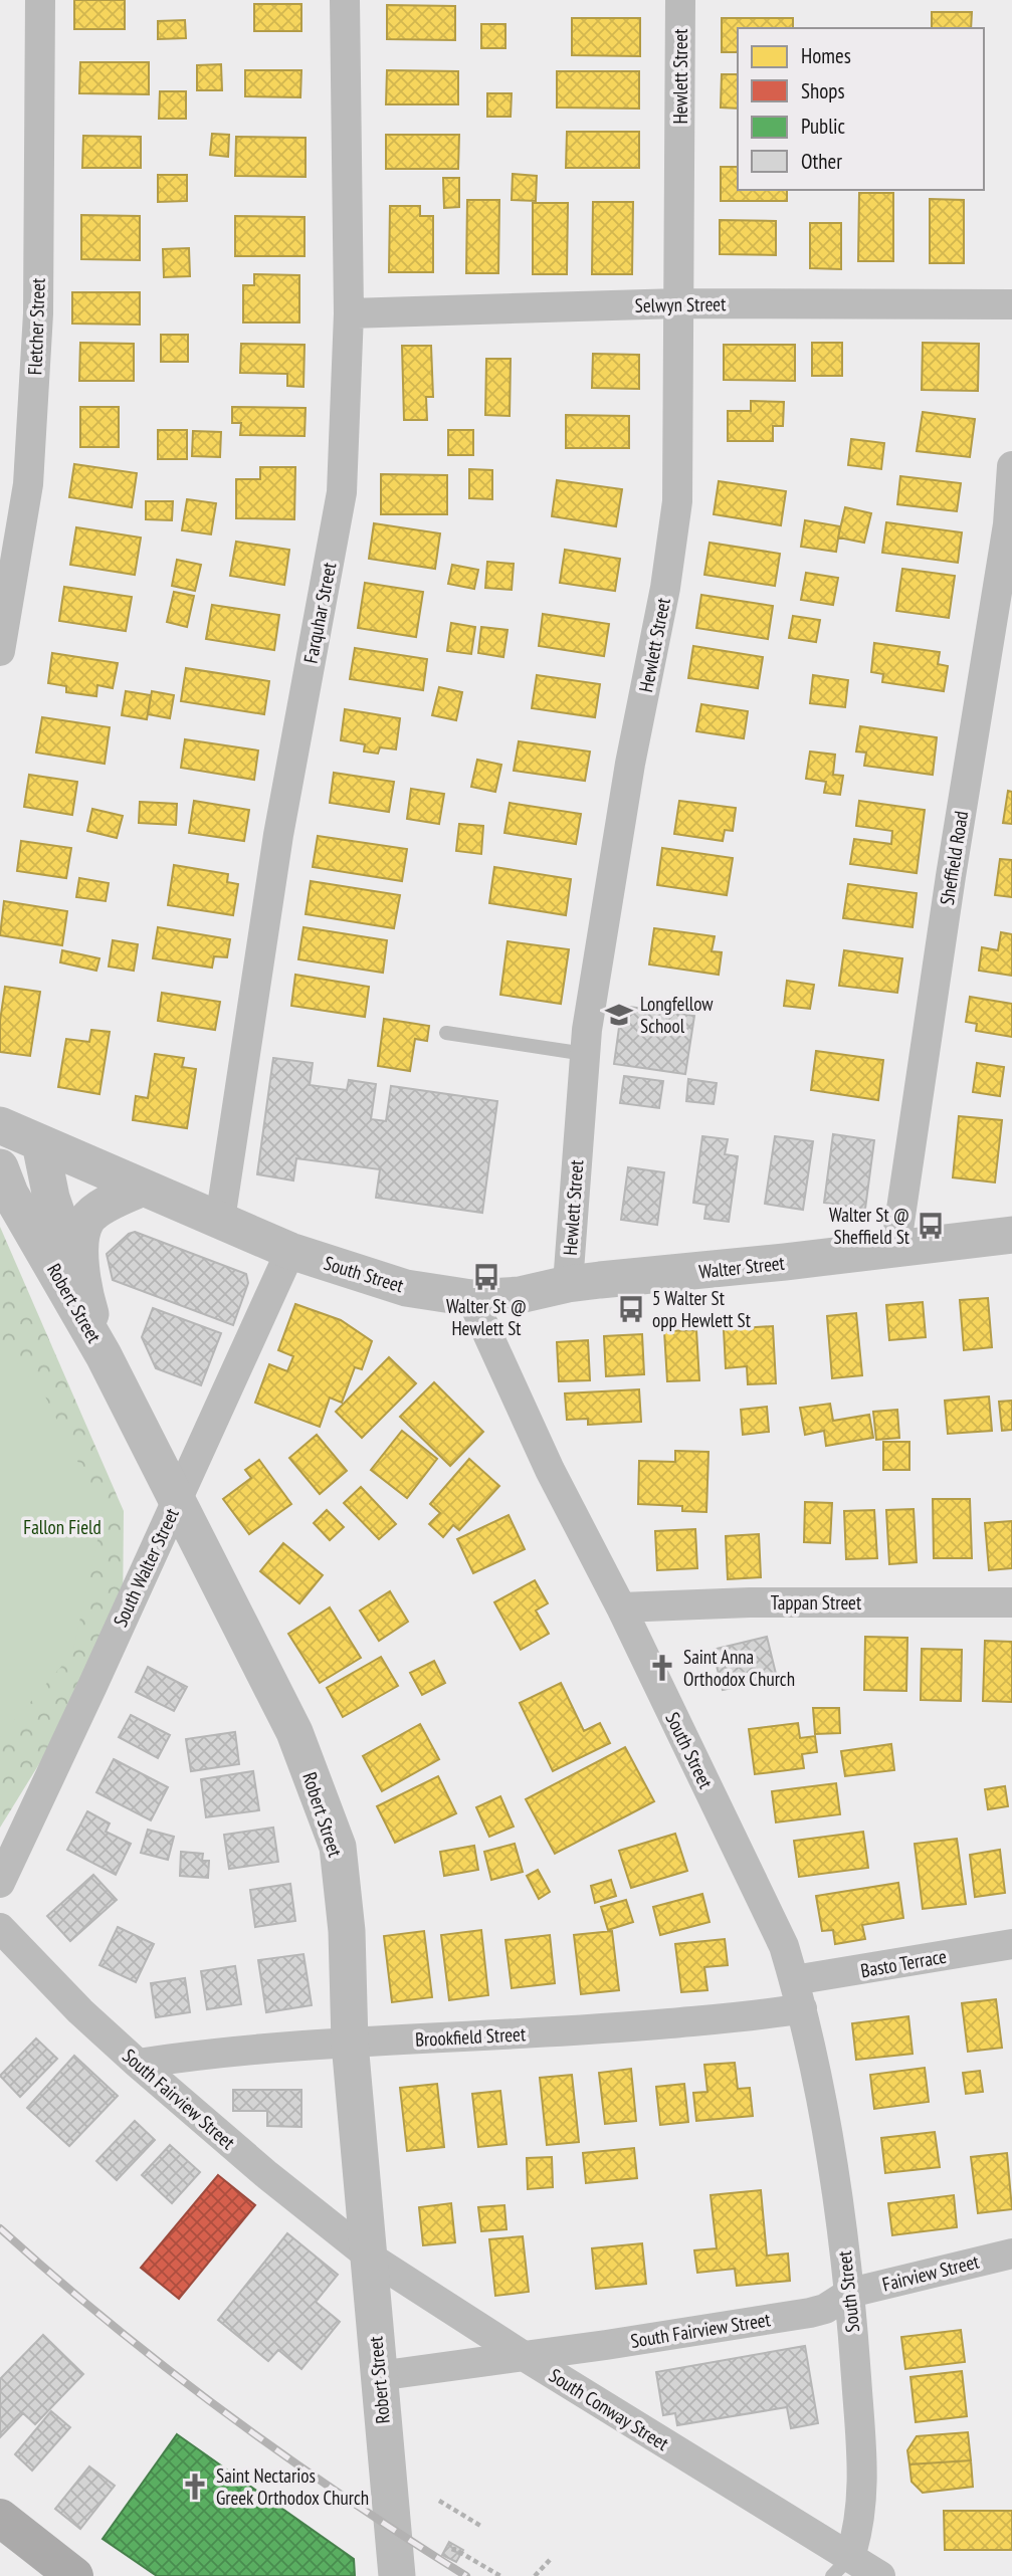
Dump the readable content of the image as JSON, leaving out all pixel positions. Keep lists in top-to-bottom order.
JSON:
{
  "streets": {
    "street": [
      "Hewlett Street",
      "Selwyn Street",
      "Fletcher Street",
      "Farquhar Street",
      "Sheffield Road",
      "Walter Street",
      "South Street",
      "Robert Street",
      "South Walter Street",
      "Tappan Street",
      "Basto Terrace",
      "Brookfield Street",
      "South Fairview Street",
      "Fairview Street",
      "South Conway Street"
    ]
  },
  "crossings": [
    ["Hewlett Street", "Selwyn Street"],
    ["Hewlett Street", "Walter Street"],
    ["Selwyn Street", "Farquhar Street"],
    ["Farquhar Street", "South Street"],
    ["Sheffield Road", "Walter Street"],
    ["Walter Street", "South Street"],
    ["South Street", "Robert Street"],
    ["South Street", "South Walter Street"],
    ["South Street", "Tappan Street"],
    ["South Street", "Basto Terrace"],
    ["South Street", "Brookfield Street"],
    ["South Street", "South Fairview Street"],
    ["South Street", "Fairview Street"],
    ["South Street", "South Conway Street"],
    ["Robert Street", "South Walter Street"],
    ["Robert Street", "Brookfield Street"],
    ["Robert Street", "South Fairview Street"],
    ["Robert Street", "South Conway Street"],
    ["Brookfield Street", "South Fairview Street"],
    ["South Fairview Street", "Fairview Street"],
    ["South Fairview Street", "South Conway Street"]
  ],
  "parks": ["Fallon Field"],
  "places": {
    "school or university": ["Longfellow School"],
    "bus stop": ["Walter St @ Sheffield St", "Walter St @ Hewlett St", "5 Walter St opp Hewlett St"],
    "church": ["Saint Anna Orthodox Church", "Saint Nectarios Greek Orthodox Church"]
  },
  "legend": [
    "Homes",
    "Shops",
    "Public",
    "Other"
  ]
}
